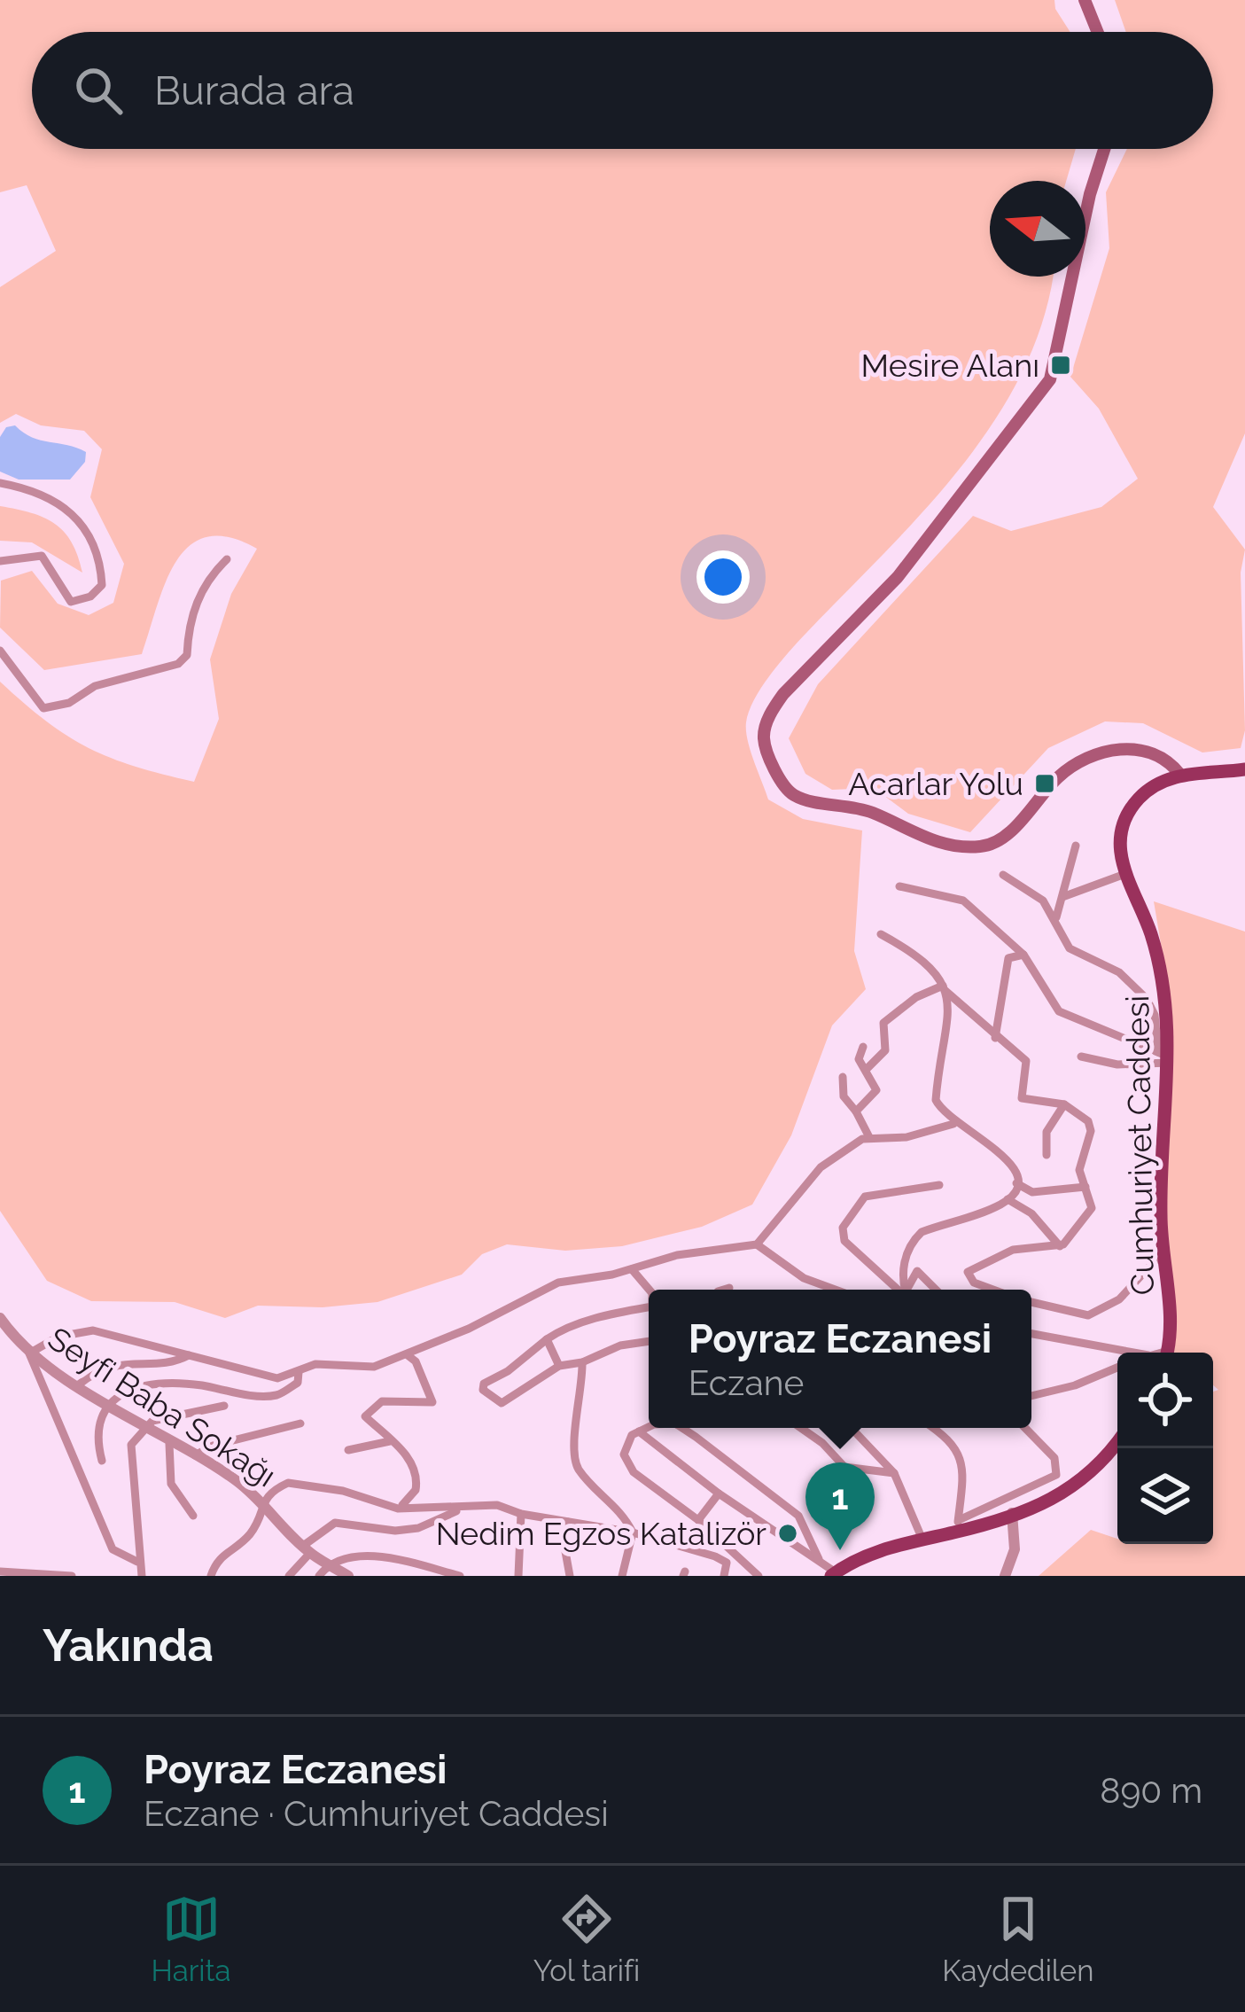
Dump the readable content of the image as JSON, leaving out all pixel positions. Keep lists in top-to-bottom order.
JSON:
{
  "streets": {
    "main road": ["Cumhuriyet Caddesi"],
    "street": ["Seyfi Baba Sokağı"]
  },
  "places": {
    "transit": ["Mesire Alanı", "Acarlar Yolu"],
    "other": ["Nedim Egzos Katalizör"]
  },
  "north": "left",
  "page": {
    "search": "Burada ara",
    "popup": ["Poyraz Eczanesi", "Eczane"],
    "pins": "1",
    "heading": "Yakında",
    "list": [
      {
        "mark": "1",
        "name": "Poyraz Eczanesi",
        "note": "Eczane · Cumhuriyet Caddesi",
        "value": "890 m"
      }
    ],
    "nav": ["Harita", "Yol tarifi", "Kaydedilen"]
  }
}
